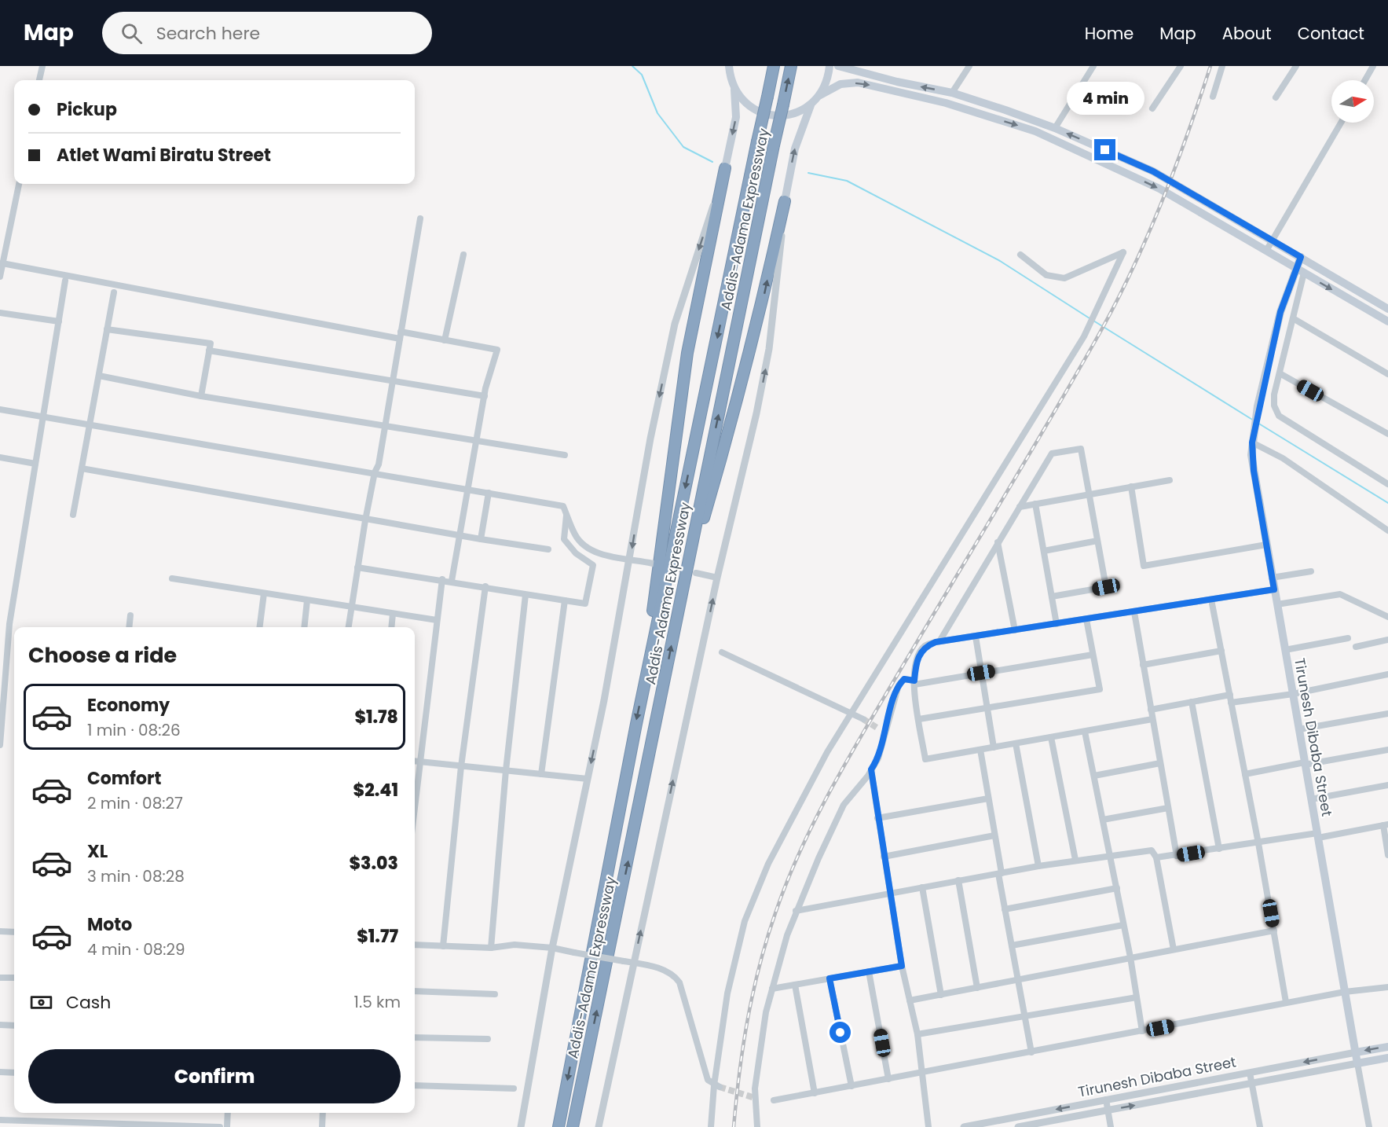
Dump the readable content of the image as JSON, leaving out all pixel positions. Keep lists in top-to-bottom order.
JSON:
{
  "streets": {
    "highway": ["Addis-Adama Expressway"],
    "main road": ["Tirunesh Dibaba Street"]
  },
  "north": "right",
  "page": {
    "header": "Map",
    "search": "Search here",
    "nav": [
      "Home",
      "Map",
      "About",
      "Contact"
    ],
    "banner": ["Pickup", "Atlet Wami Biratu Street"],
    "bubble": "4 min",
    "heading": "Choose a ride",
    "list": [
      {
        "name": "Economy",
        "note": "1 min · 08:26",
        "value": "$1.78"
      },
      {
        "name": "Comfort",
        "note": "2 min · 08:27",
        "value": "$2.41"
      },
      {
        "name": "XL",
        "note": "3 min · 08:28",
        "value": "$3.03"
      },
      {
        "name": "Moto",
        "note": "4 min · 08:29",
        "value": "$1.77"
      }
    ],
    "pay": ["Cash", "1.5 km"],
    "buttons": "Confirm"
  }
}
